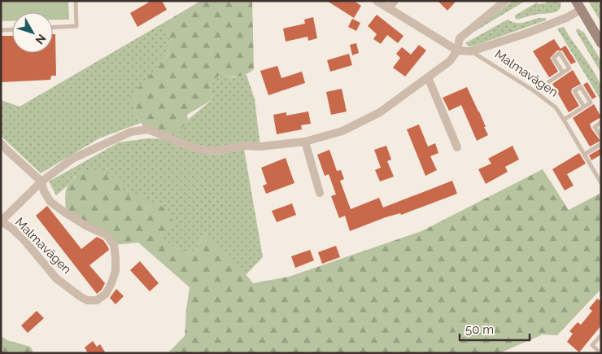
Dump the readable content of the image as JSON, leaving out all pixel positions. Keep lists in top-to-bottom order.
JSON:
{
  "streets": {
    "street": ["Malmavägen"]
  },
  "scale_bar": "50 m",
  "north": "bottom right"
}
